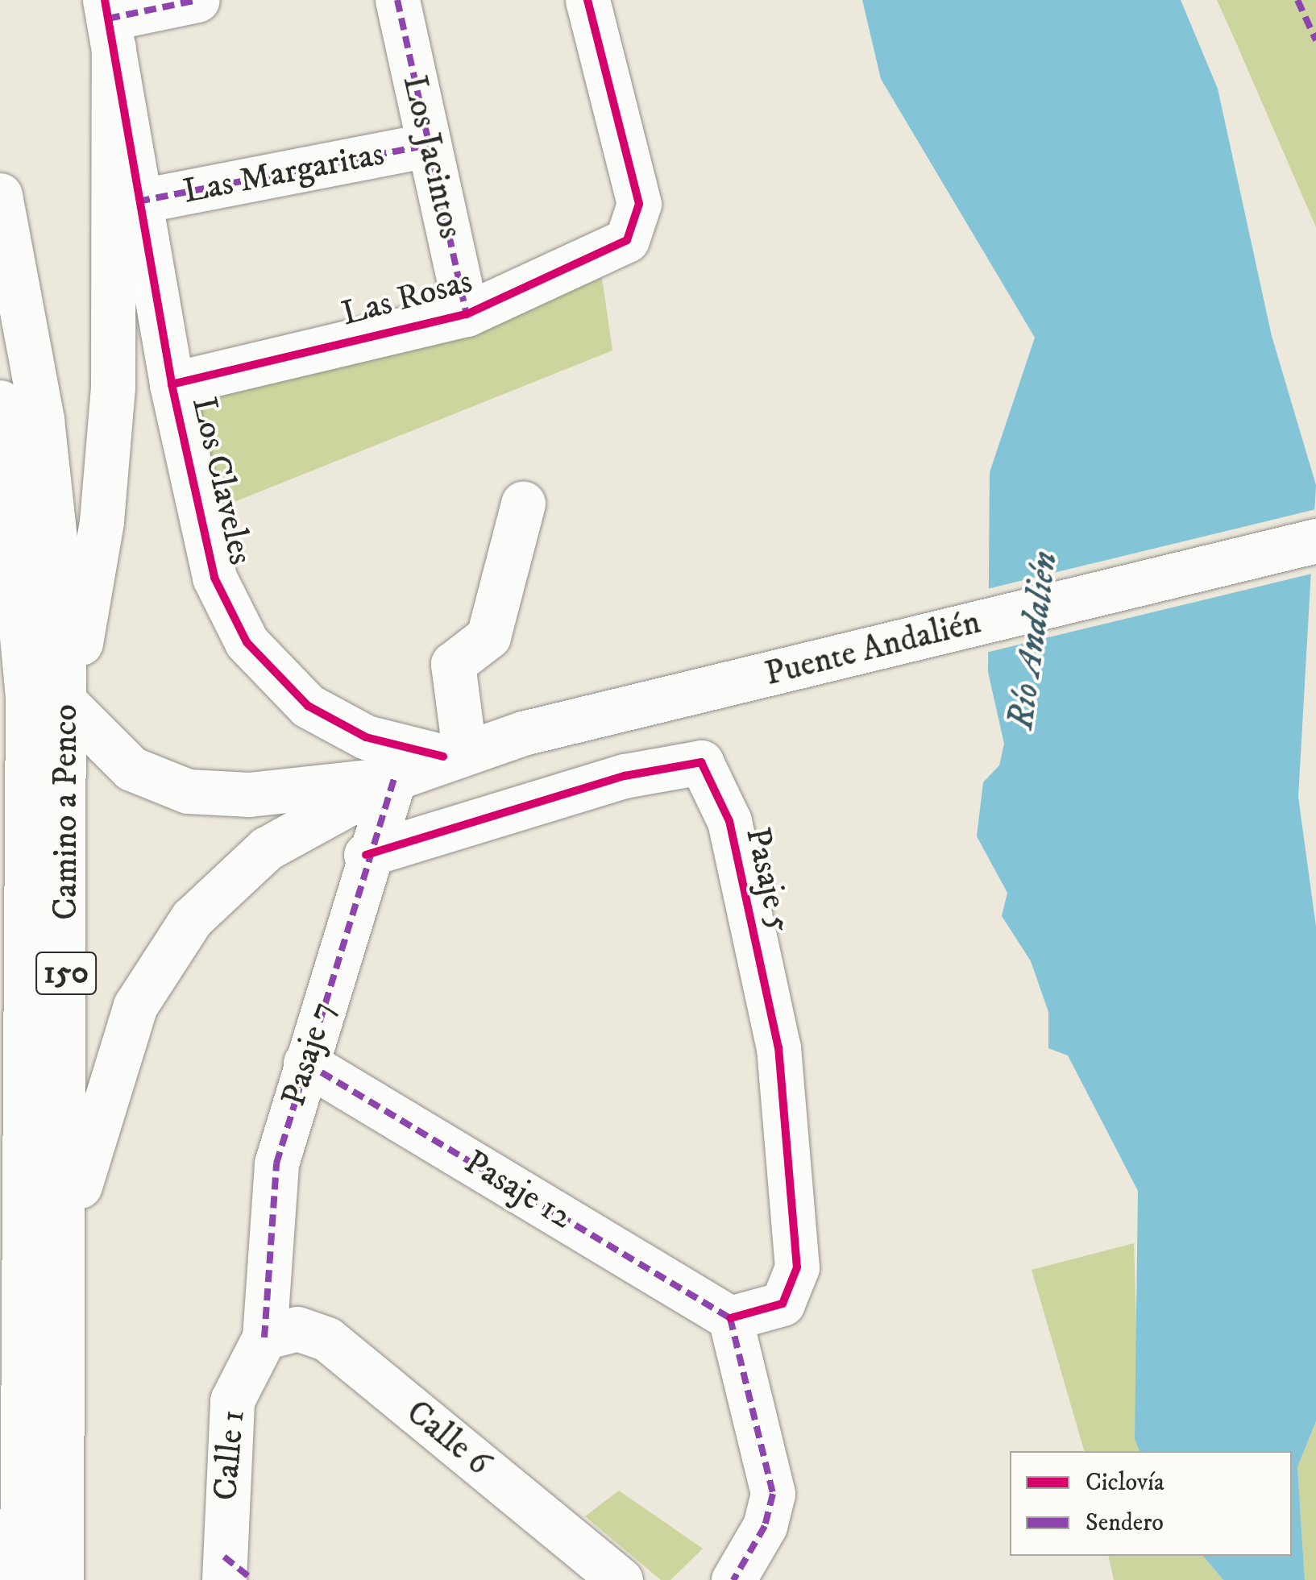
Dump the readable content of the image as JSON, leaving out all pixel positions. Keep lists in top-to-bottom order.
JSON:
{
  "streets": {
    "main road": [
      "Los Jacintos",
      "Las Margaritas",
      "Las Rosas",
      "Los Claveles",
      "Puente Andalién",
      "Camino a Penco",
      "Pasaje 5",
      "150",
      "Pasaje 7",
      "Pasaje 12",
      "Calle 6",
      "Calle 1"
    ]
  },
  "crossings": [
    ["Los Jacintos", "Las Margaritas"],
    ["Los Jacintos", "Las Rosas"],
    ["Las Margaritas", "Los Claveles"],
    ["Las Rosas", "Los Claveles"],
    ["Los Claveles", "Puente Andalién"],
    ["Puente Andalién", "Pasaje 7"],
    ["Pasaje 5", "Pasaje 7"],
    ["Pasaje 5", "Pasaje 12"],
    ["Pasaje 7", "Pasaje 12"],
    ["Pasaje 7", "Calle 6"],
    ["Pasaje 7", "Calle 1"],
    ["Calle 6", "Calle 1"]
  ],
  "water": ["Río Andalién"],
  "legend": ["Ciclovía", "Sendero"]
}
